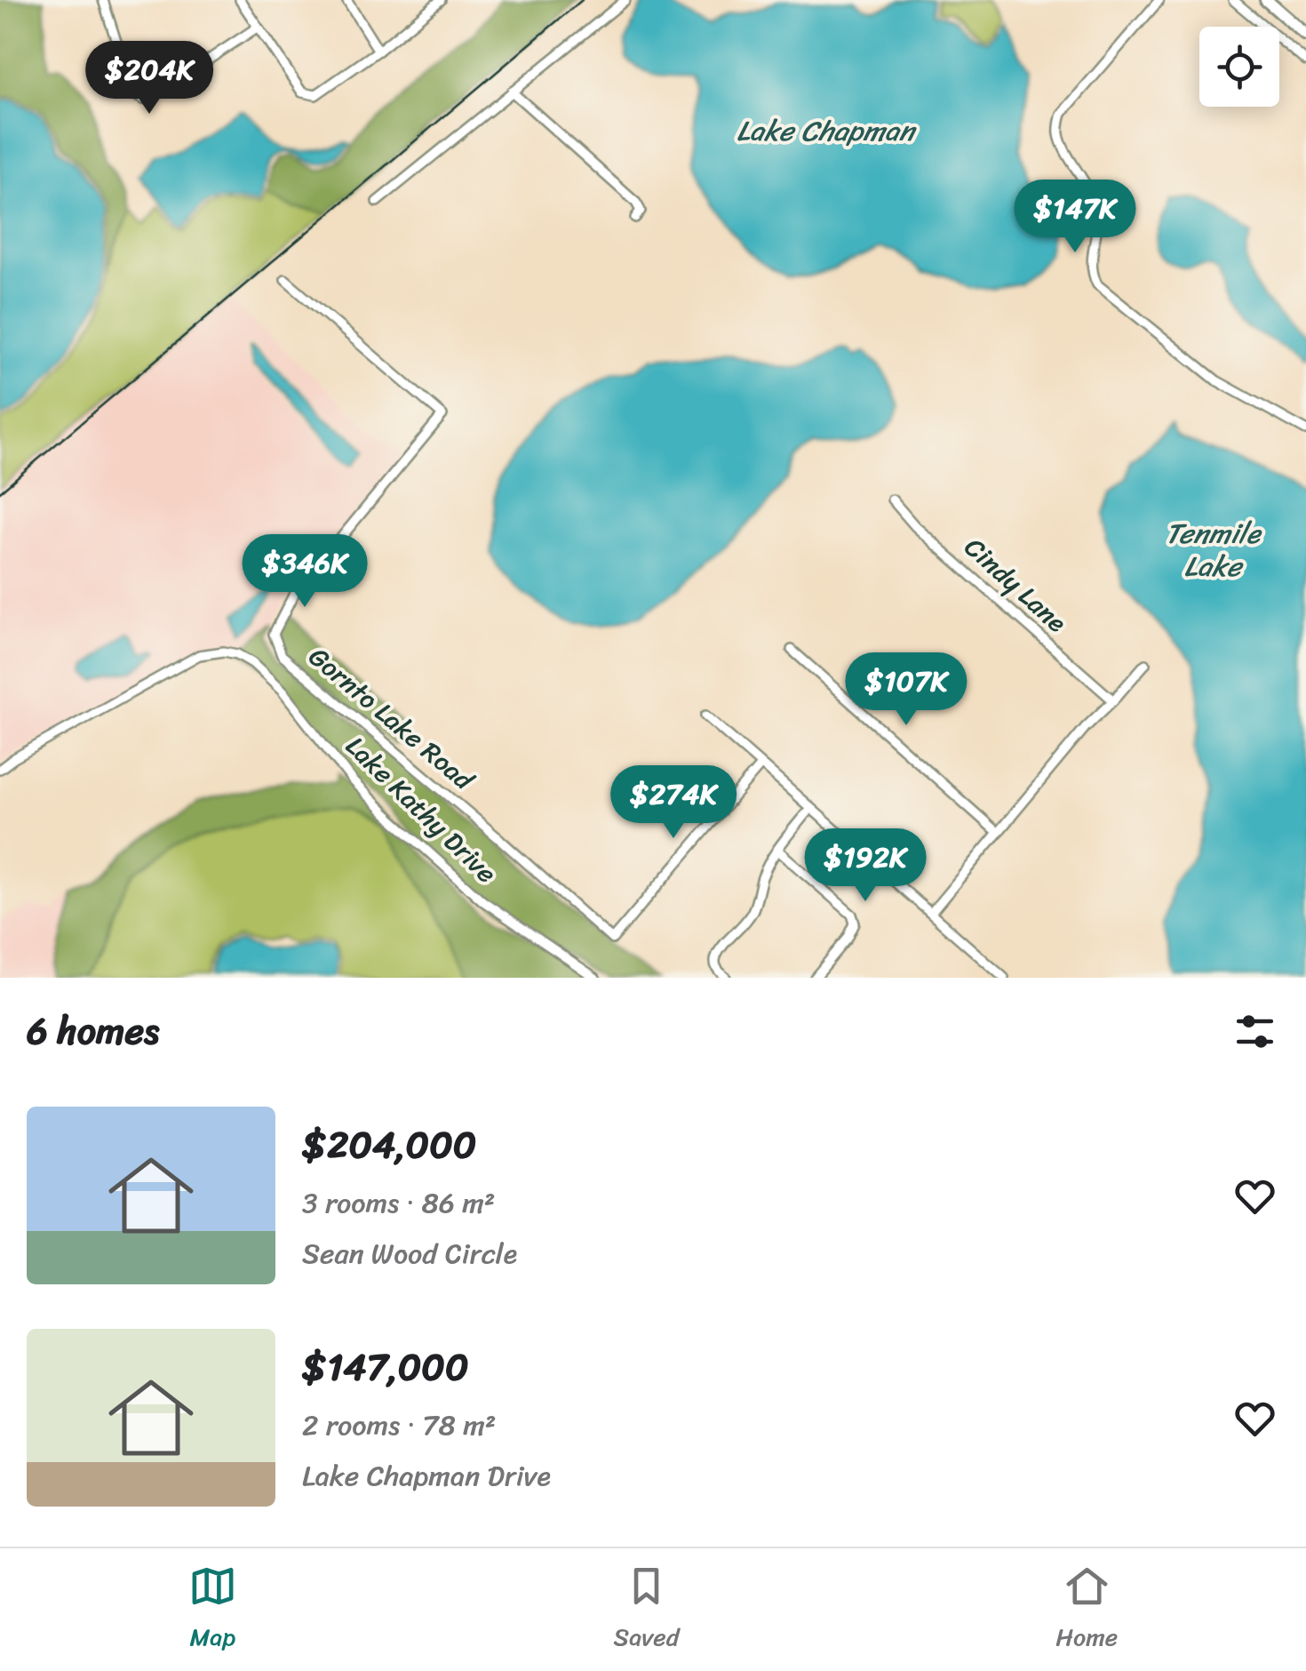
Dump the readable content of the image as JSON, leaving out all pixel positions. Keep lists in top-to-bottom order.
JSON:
{
  "streets": {
    "street": ["Cindy Lane", "Gornto Lake Road", "Lake Kathy Drive"]
  },
  "water": ["Lake Chapman", "Tenmile Lake"],
  "page": {
    "price": [
      "$204K",
      "$147K",
      "$346K",
      "$107K",
      "$274K",
      "$192K"
    ],
    "heading": "6 homes",
    "list": [
      {
        "name": "$204,000",
        "note": "3 rooms · 86 m² · Sean Wood Circle"
      },
      {
        "name": "$147,000",
        "note": "2 rooms · 78 m² · Lake Chapman Drive"
      }
    ],
    "tabs": ["Map", "Saved", "Home"]
  }
}
